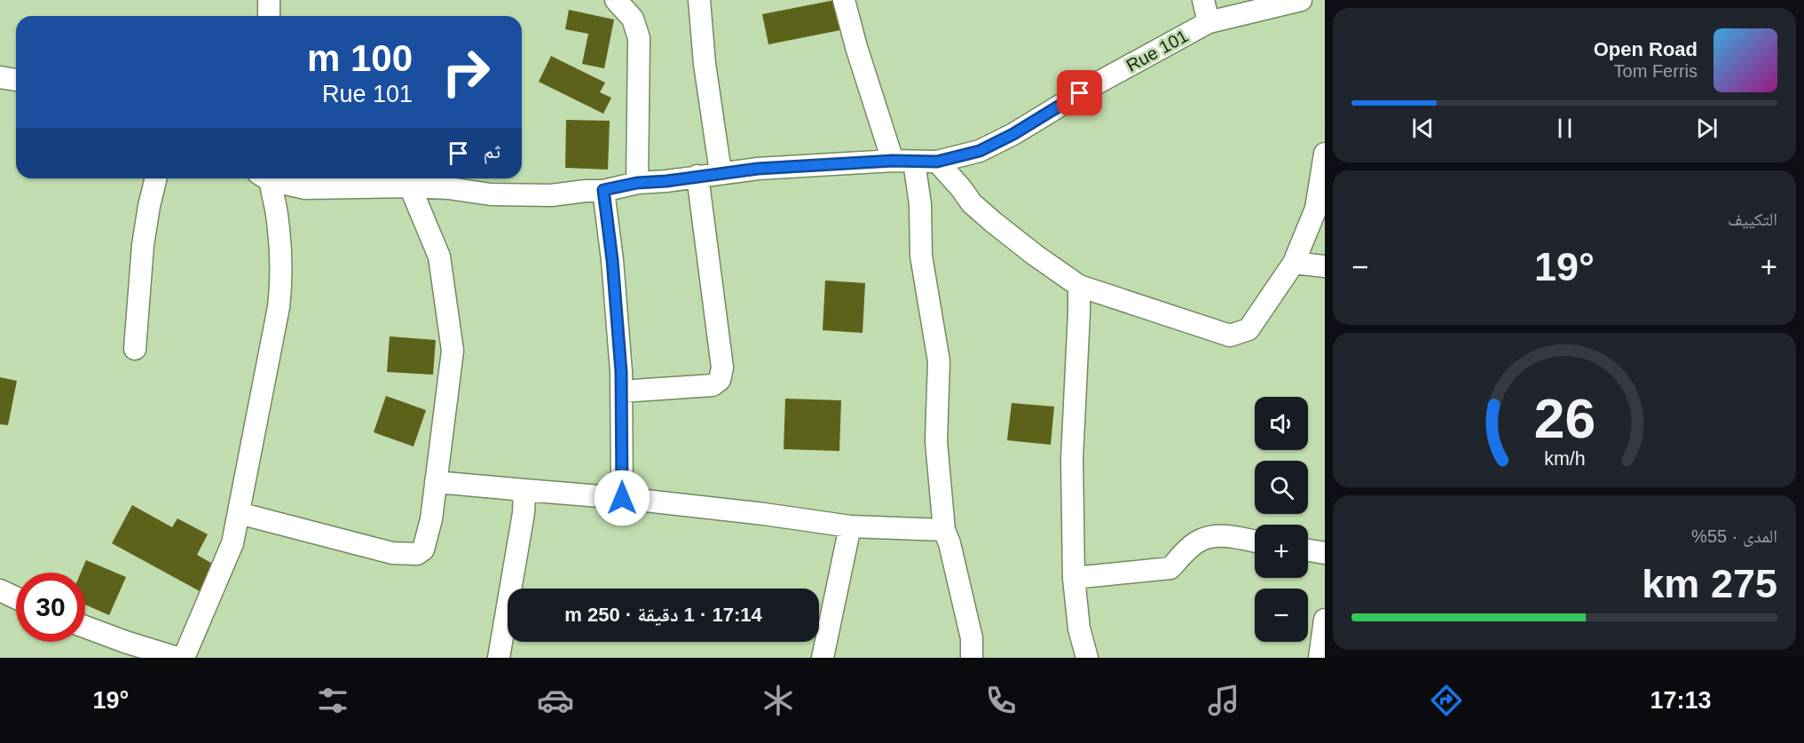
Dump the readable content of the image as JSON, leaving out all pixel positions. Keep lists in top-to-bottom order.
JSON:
{
  "streets": {
    "street": ["Rue 101"]
  },
  "page": {
    "turn": ["100 m", "Rue 101"],
    "song": ["Open Road", "Tom Ferris"],
    "then": "ثم",
    "tile": [
      "التكييف",
      ["المدى · 55%", "275 km"]
    ],
    "heat": ["−", "19°", "+"],
    "map_buttons": ["+", "−"],
    "limit": "30",
    "trip": "17:14 · 1 دقيقة · 250 m",
    "tabs": ["17:13", "19°"],
    "gauge": ["26", "km/h"]
  }
}
